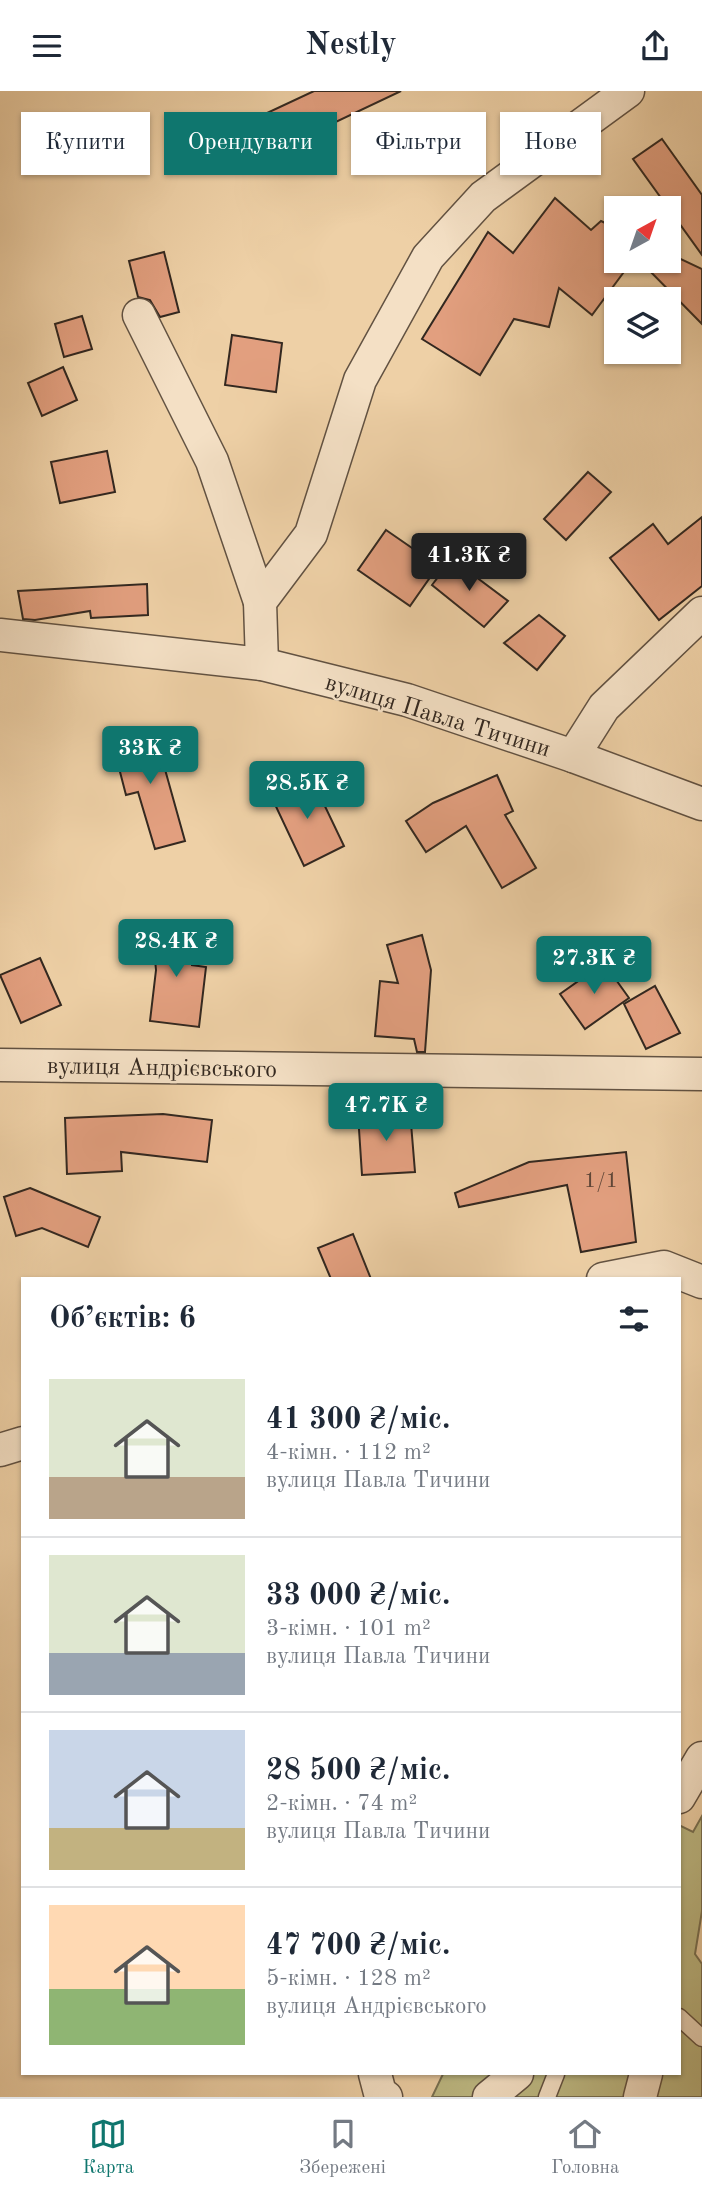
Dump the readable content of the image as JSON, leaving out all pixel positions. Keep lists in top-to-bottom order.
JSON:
{
  "streets": {
    "street": ["вулиця Павла Тичини", "вулиця Андрієвського"]
  },
  "house_numbers": ["1/1"],
  "north": "top right",
  "page": {
    "header": "Nestly",
    "chip": [
      "Купити",
      "Орендувати",
      "Фільтри",
      "Нове"
    ],
    "price": [
      "41.3K ₴",
      "33K ₴",
      "28.5K ₴",
      "28.4K ₴",
      "27.3K ₴",
      "47.7K ₴"
    ],
    "heading": "Об’єктів: 6",
    "list": [
      {
        "name": "41 300 ₴/міс.",
        "note": "4-кімн. · 112 m² · вулиця Павла Тичини"
      },
      {
        "name": "33 000 ₴/міс.",
        "note": "3-кімн. · 101 m² · вулиця Павла Тичини"
      },
      {
        "name": "28 500 ₴/міс.",
        "note": "2-кімн. · 74 m² · вулиця Павла Тичини"
      },
      {
        "name": "47 700 ₴/міс.",
        "note": "5-кімн. · 128 m² · вулиця Андрієвського"
      }
    ],
    "tabs": ["Карта", "Збережені", "Головна"]
  }
}
